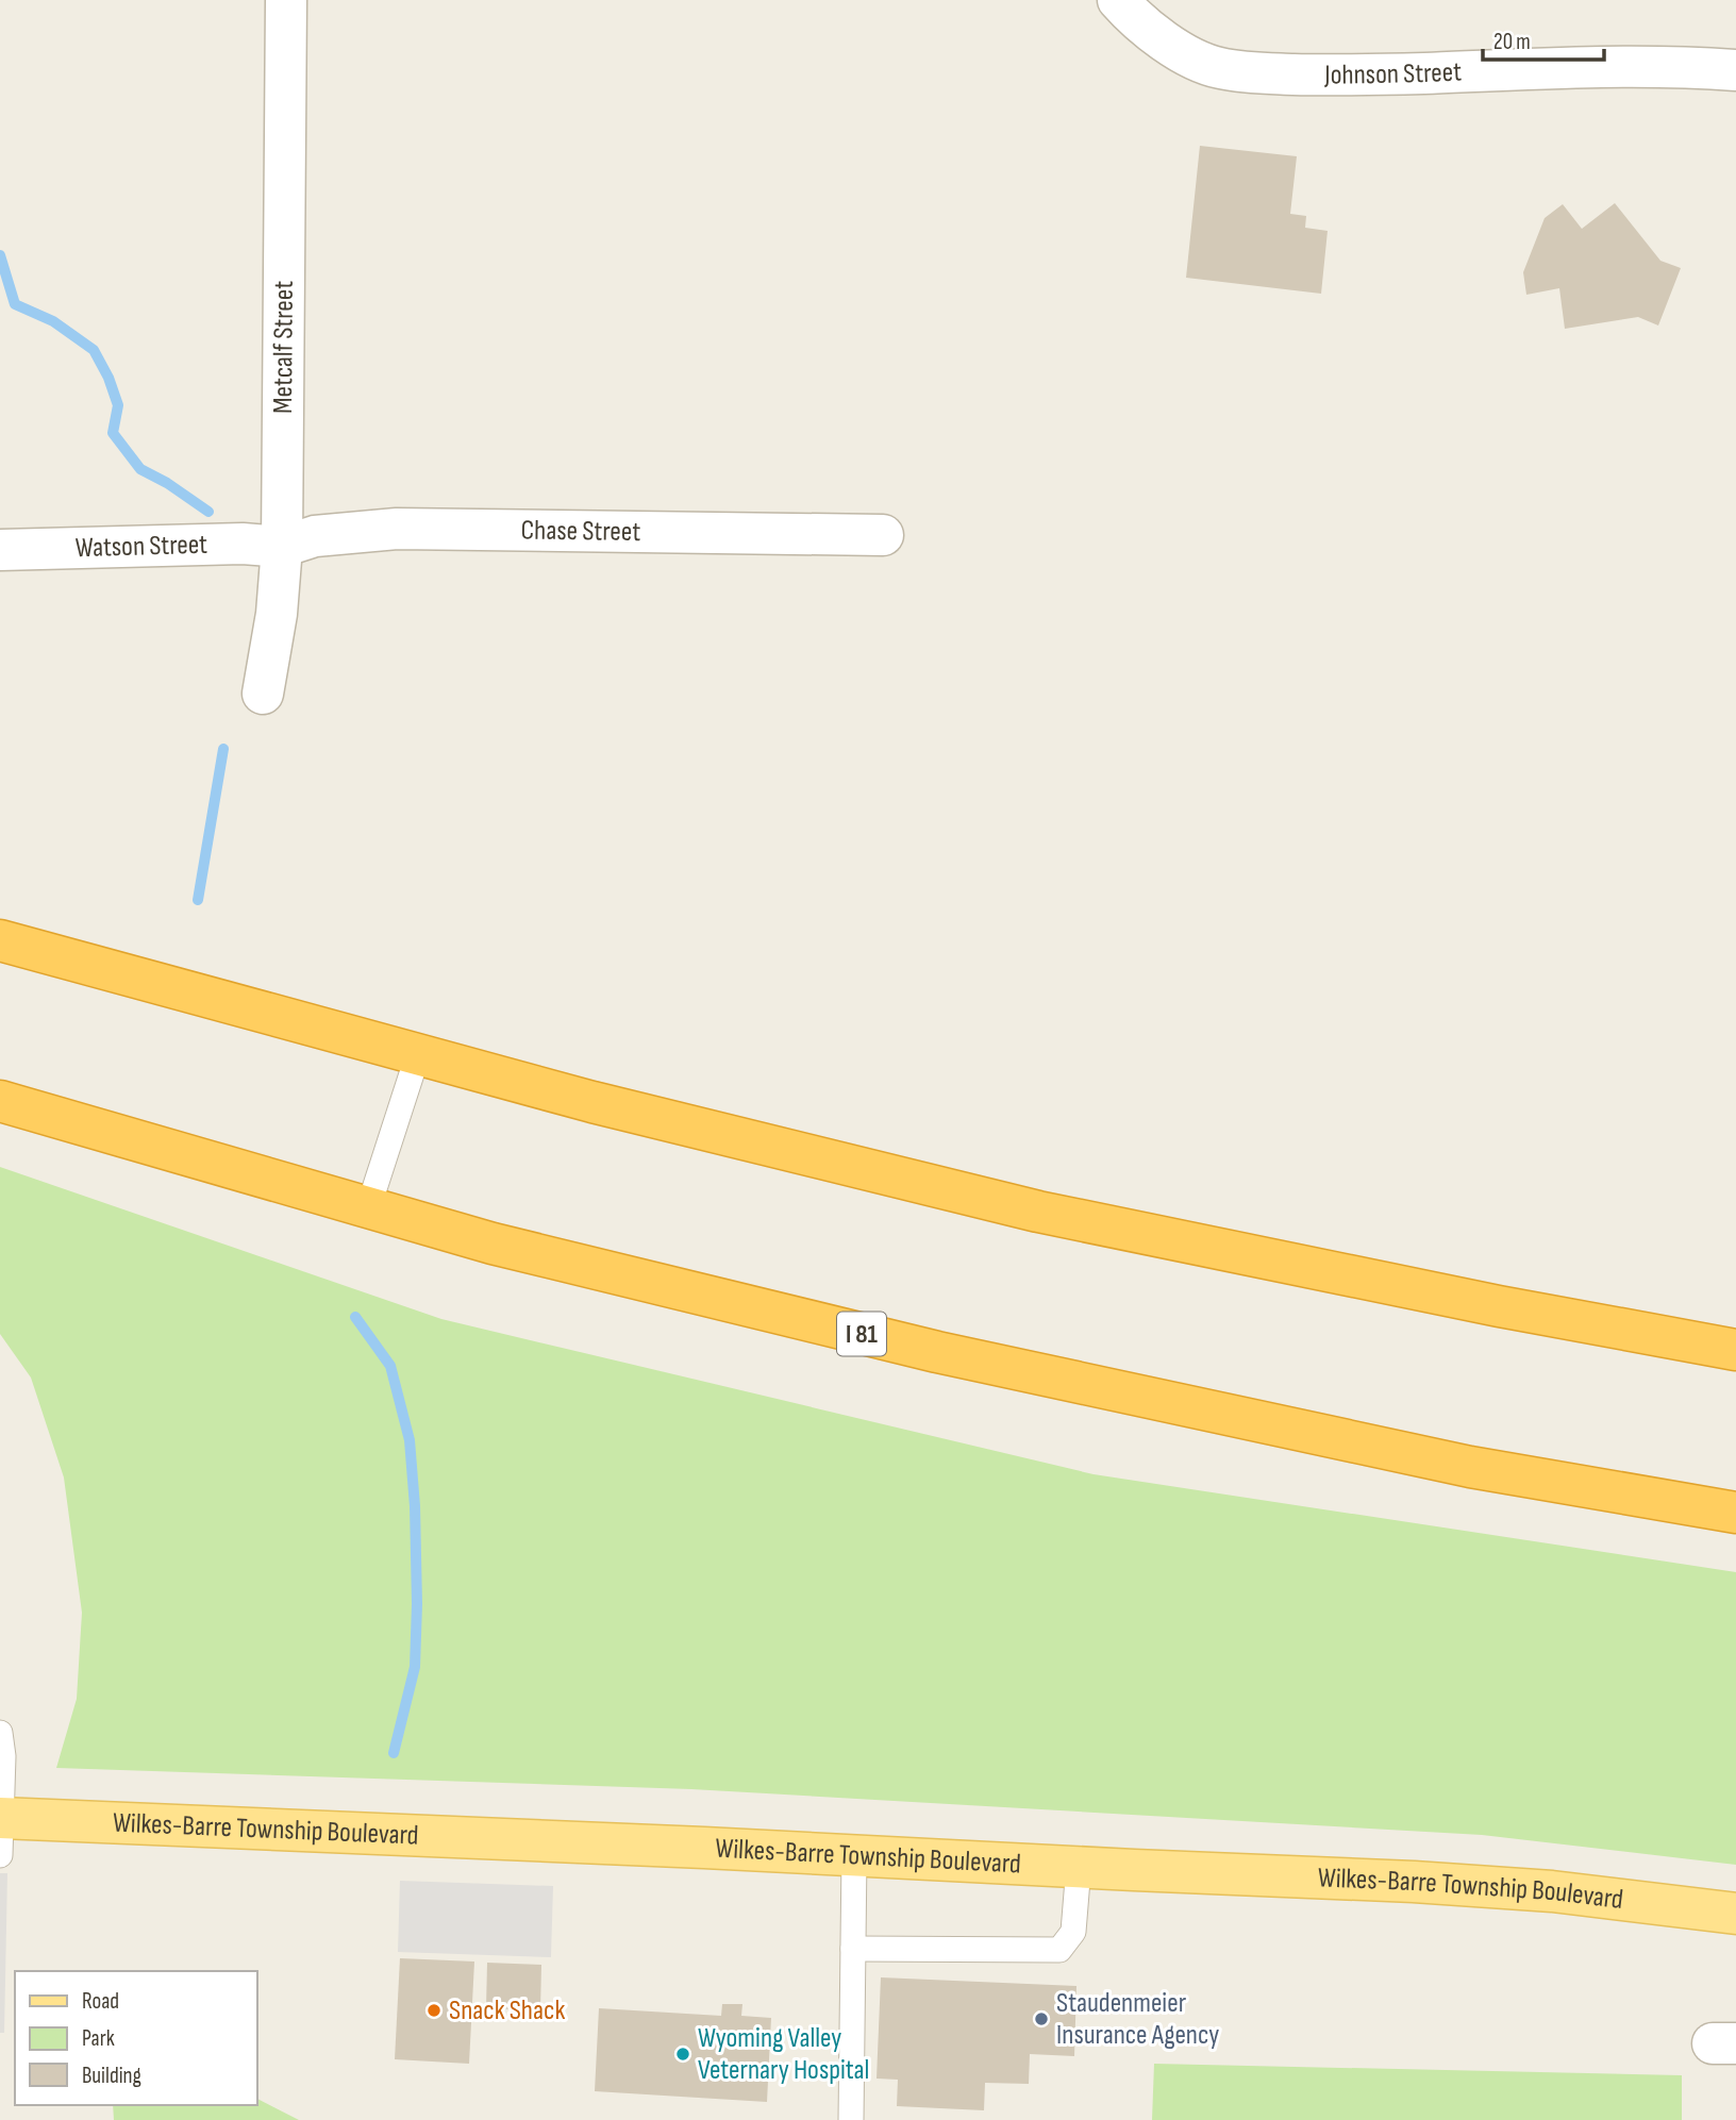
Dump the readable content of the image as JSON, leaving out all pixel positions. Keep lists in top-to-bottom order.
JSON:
{
  "streets": {
    "highway": ["I 81"],
    "main road": ["Wilkes-Barre Township Boulevard"],
    "street": [
      "Johnson Street",
      "Metcalf Street",
      "Chase Street",
      "Watson Street"
    ]
  },
  "crossings": [
    ["Metcalf Street", "Chase Street"],
    ["Metcalf Street", "Watson Street"],
    ["Chase Street", "Watson Street"]
  ],
  "places": ["Snack Shack", "Staudenmeier Insurance Agency", "Wyoming Valley Veternary Hospital"],
  "legend": ["Road", "Park", "Building"],
  "scale_bar": "20 m"
}
